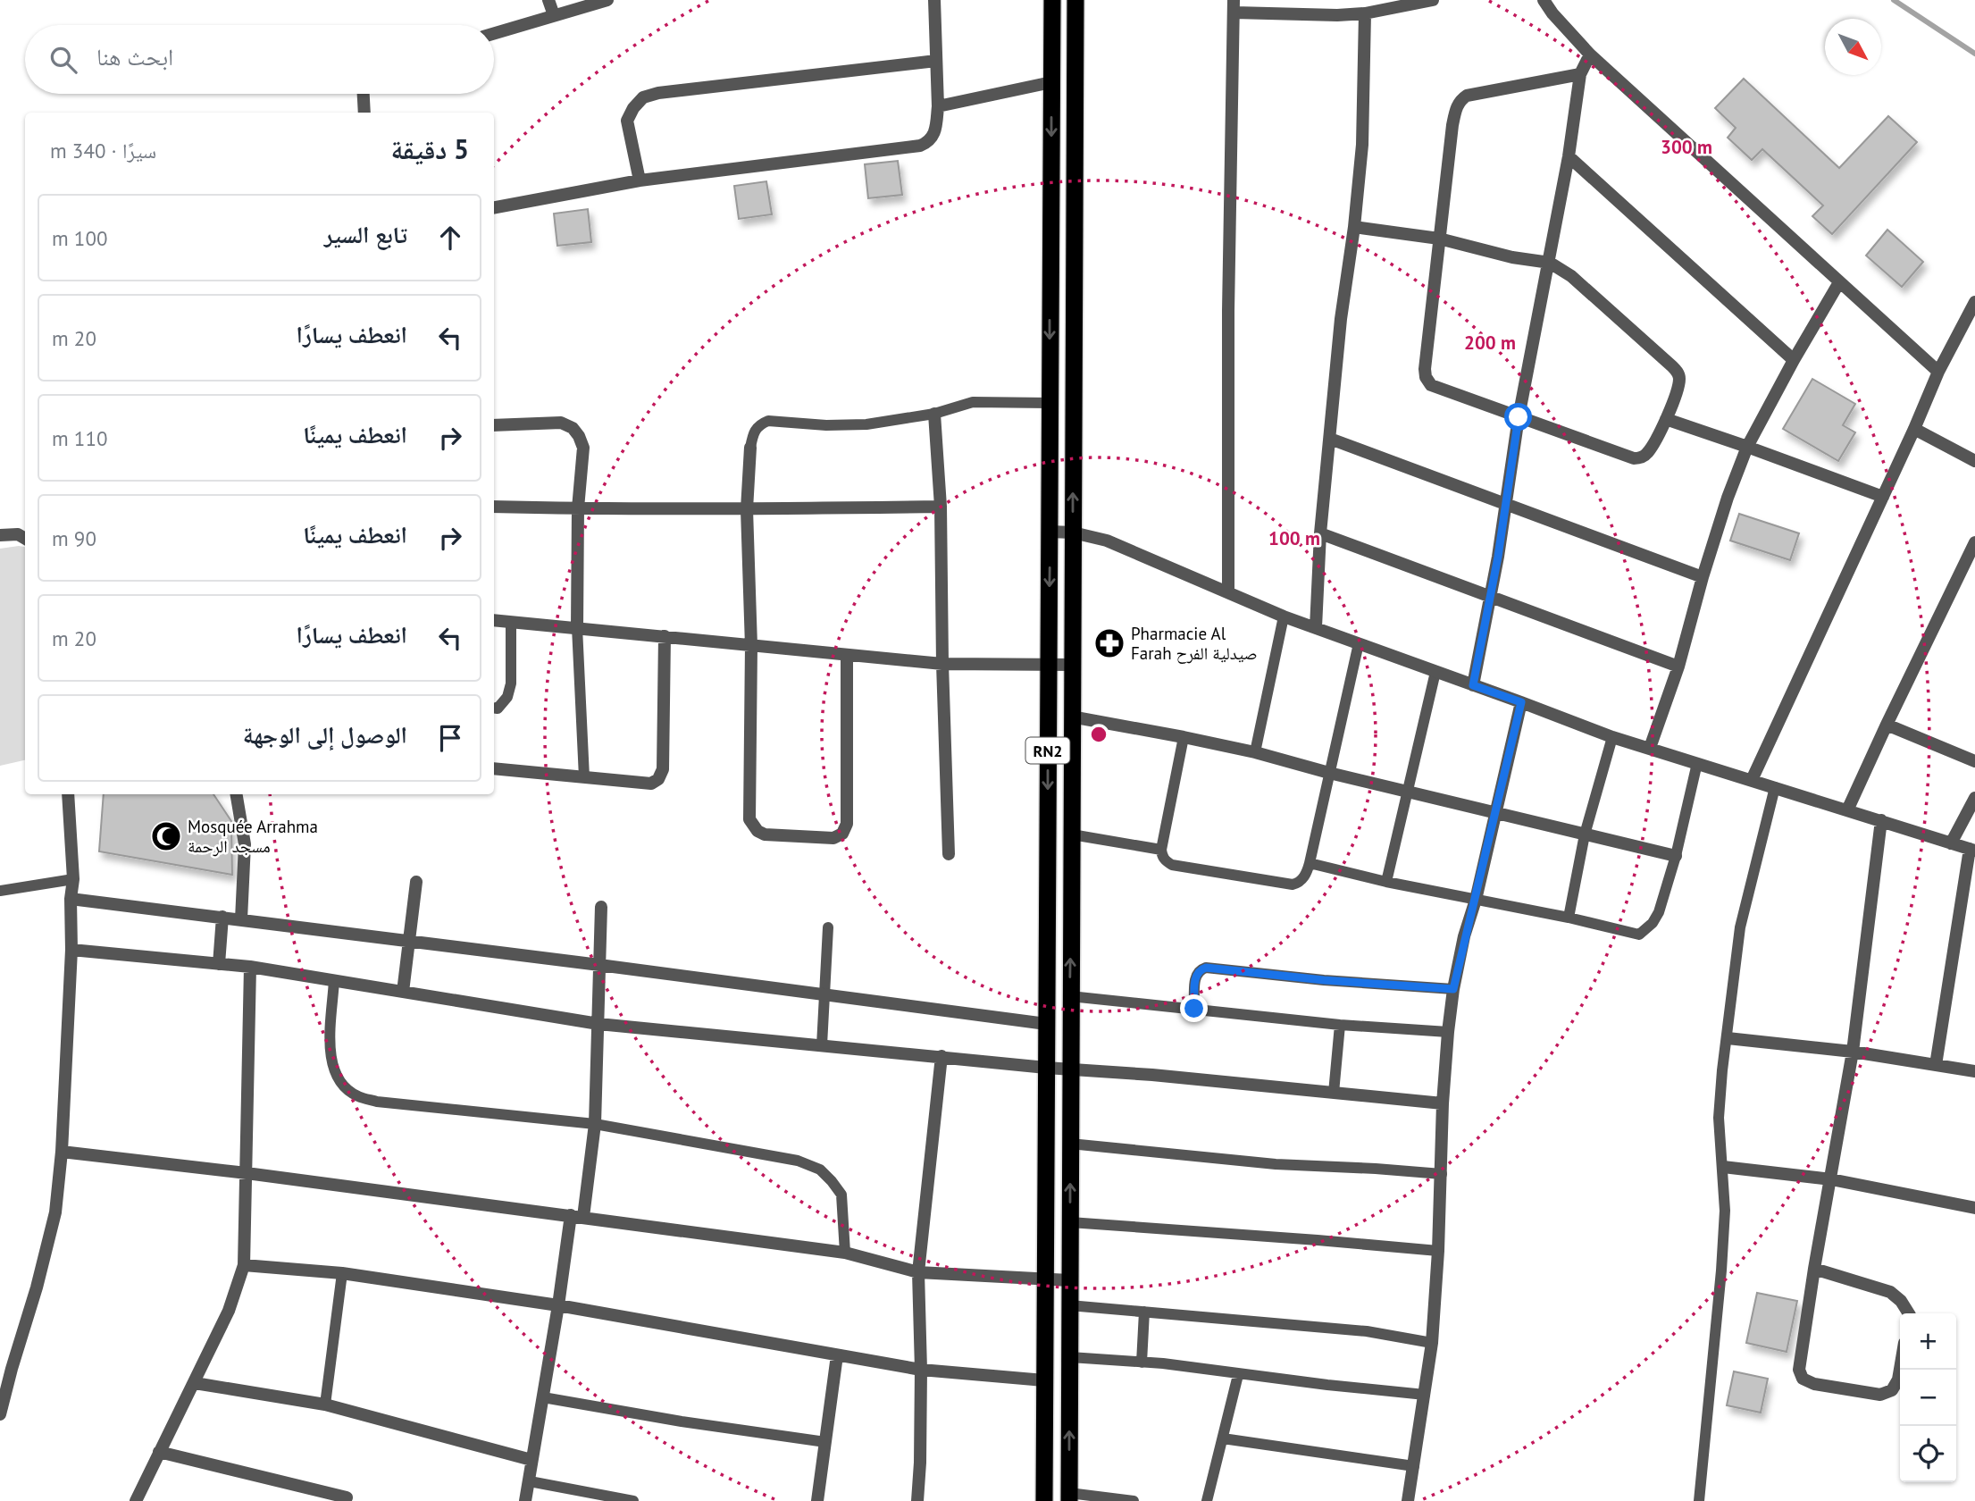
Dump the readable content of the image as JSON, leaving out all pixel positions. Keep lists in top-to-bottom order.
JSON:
{
  "streets": {
    "highway": ["RN2"]
  },
  "places": {
    "pharmacy": ["Pharmacie Al Farah صيدلية الفرح"],
    "mosque": ["Mosquée Arrahma مسجد الرحمة"]
  },
  "north": "bottom right",
  "page": {
    "search": "ابحث هنا",
    "heading": ["5 دقيقة", "سيرًا · 340 m"],
    "list": [
      ["تابع السير", "100 m"],
      ["انعطف يسارًا", "20 m"],
      ["انعطف يمينًا", "110 m"],
      ["انعطف يمينًا", "90 m"],
      ["انعطف يسارًا", "20 m"],
      "الوصول إلى الوجهة"
    ],
    "map_buttons": ["+", "−"]
  },
  "rings": ["300 m", "200 m", "100 m"]
}
